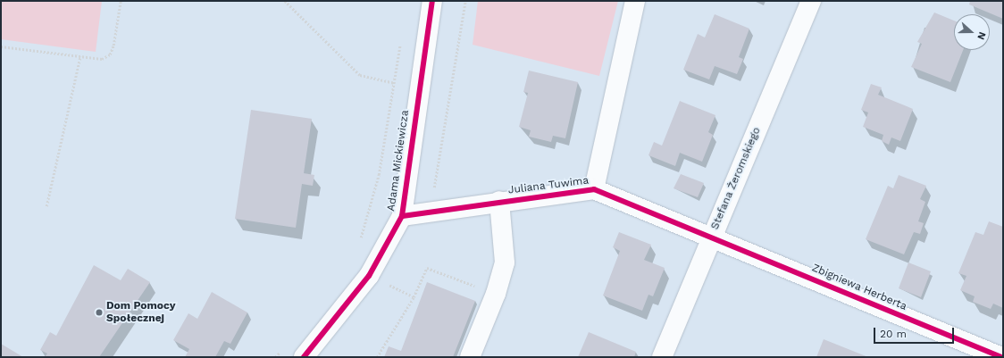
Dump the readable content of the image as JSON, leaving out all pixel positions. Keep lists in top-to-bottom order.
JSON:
{
  "streets": {
    "street": [
      "Adama Mickiewicza",
      "Stefana Żeromskiego",
      "Juliana Tuwima",
      "Zbigniewa Herberta"
    ]
  },
  "crossings": [
    ["Adama Mickiewicza", "Juliana Tuwima"],
    ["Stefana Żeromskiego", "Juliana Tuwima"],
    ["Stefana Żeromskiego", "Zbigniewa Herberta"],
    ["Juliana Tuwima", "Zbigniewa Herberta"]
  ],
  "places": ["Dom Pomocy Społecznej"],
  "scale_bar": "20 m",
  "north": "right"
}
